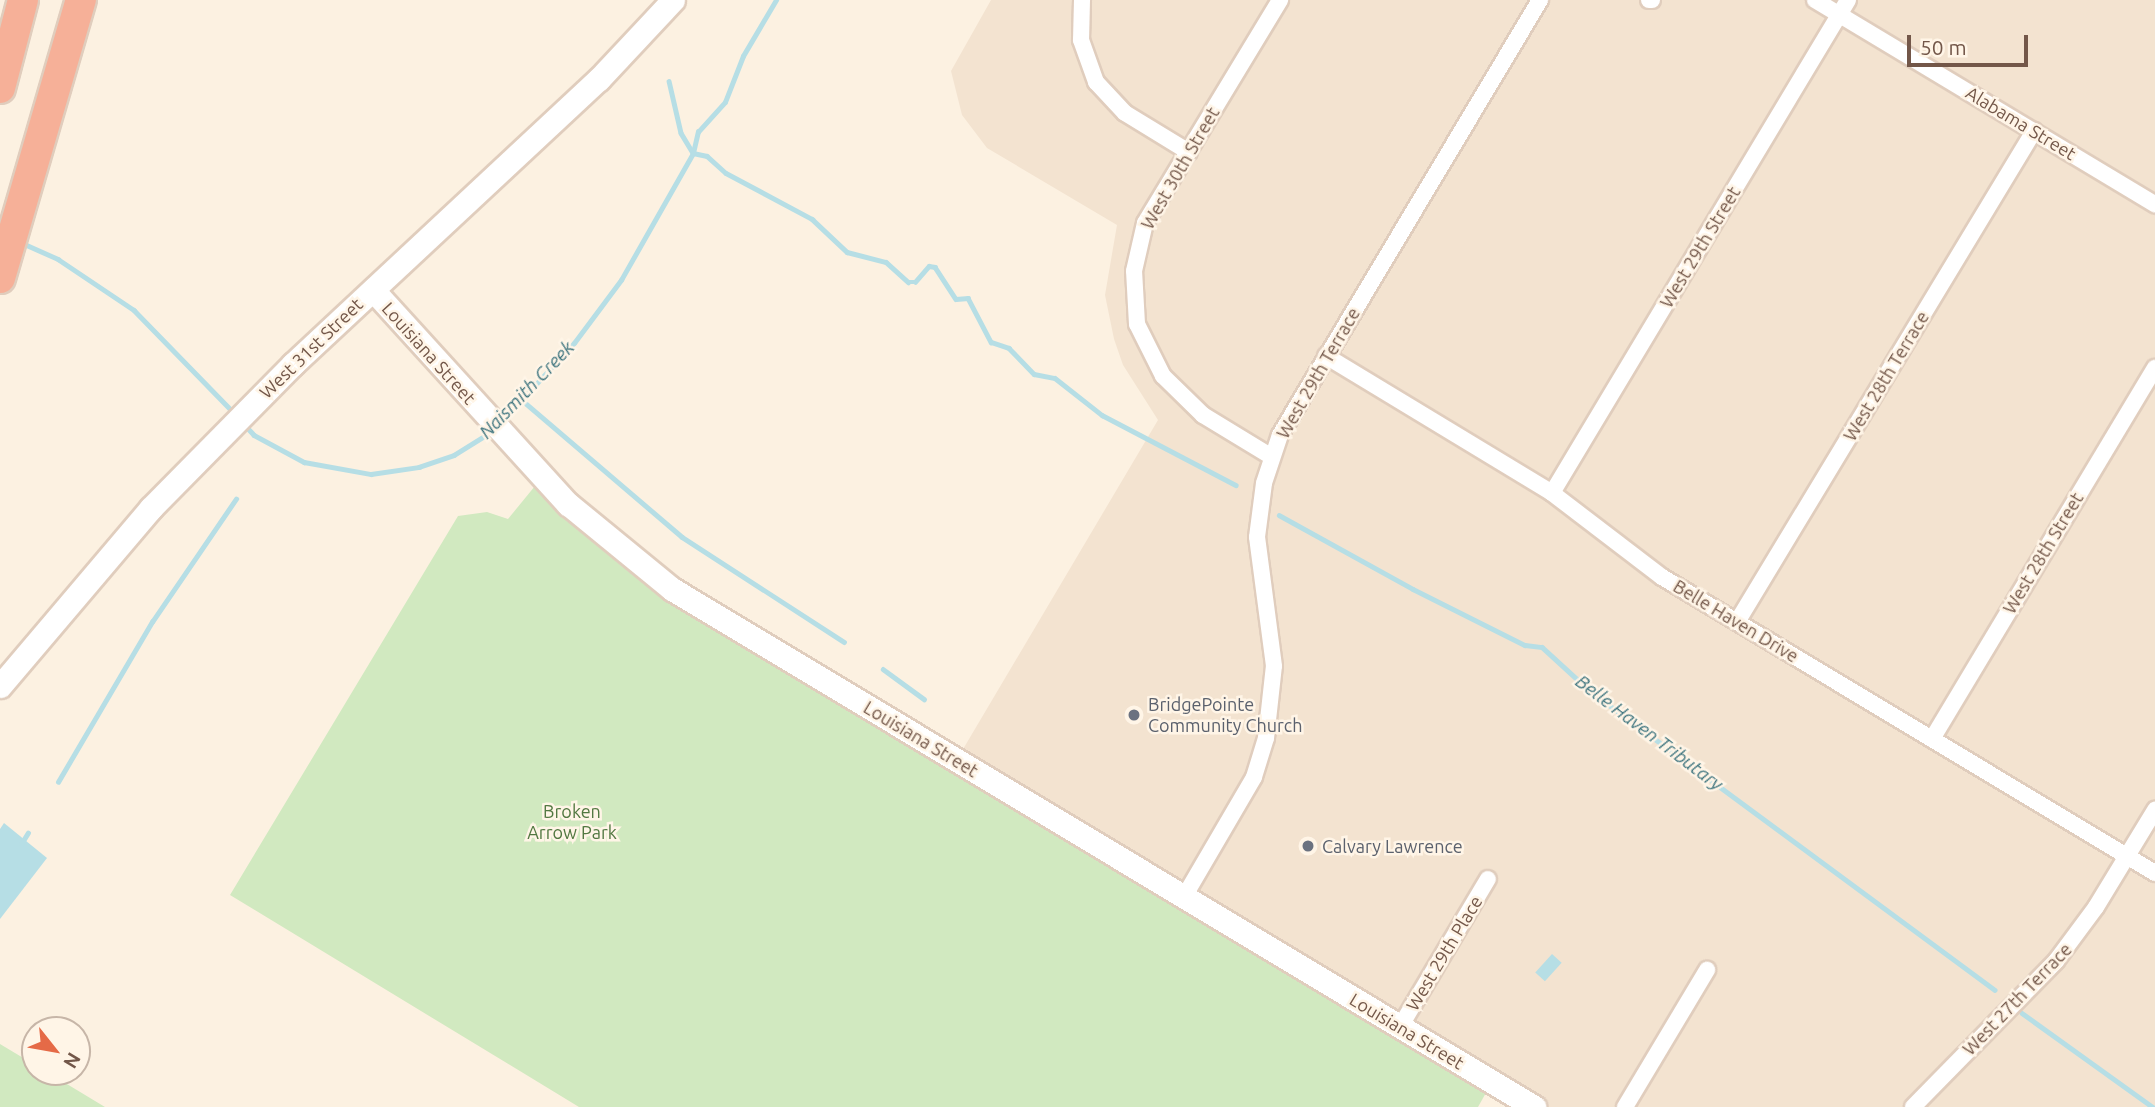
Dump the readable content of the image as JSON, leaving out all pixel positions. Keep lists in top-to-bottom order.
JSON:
{
  "streets": {
    "main road": ["West 31st Street", "Louisiana Street"],
    "street": [
      "Alabama Street",
      "West 30th Street",
      "West 29th Street",
      "West 29th Terrace",
      "West 28th Terrace",
      "West 28th Street",
      "Belle Haven Drive",
      "West 29th Place",
      "West 27th Terrace"
    ]
  },
  "crossings": [
    ["Alabama Street", "West 29th Street"],
    ["Alabama Street", "West 28th Terrace"],
    ["West 30th Street", "West 29th Terrace"],
    ["West 29th Street", "Belle Haven Drive"],
    ["West 31st Street", "Louisiana Street"],
    ["Louisiana Street", "West 29th Terrace"],
    ["Louisiana Street", "West 29th Place"],
    ["West 29th Terrace", "Belle Haven Drive"],
    ["West 28th Terrace", "Belle Haven Drive"],
    ["West 28th Street", "Belle Haven Drive"],
    ["Belle Haven Drive", "West 27th Terrace"]
  ],
  "water": ["Naismith Creek", "Belle Haven Tributary"],
  "parks": ["Broken Arrow Park"],
  "places": ["BridgePointe Community Church", "Calvary Lawrence"],
  "scale_bar": "50 m",
  "north": "bottom right"
}
